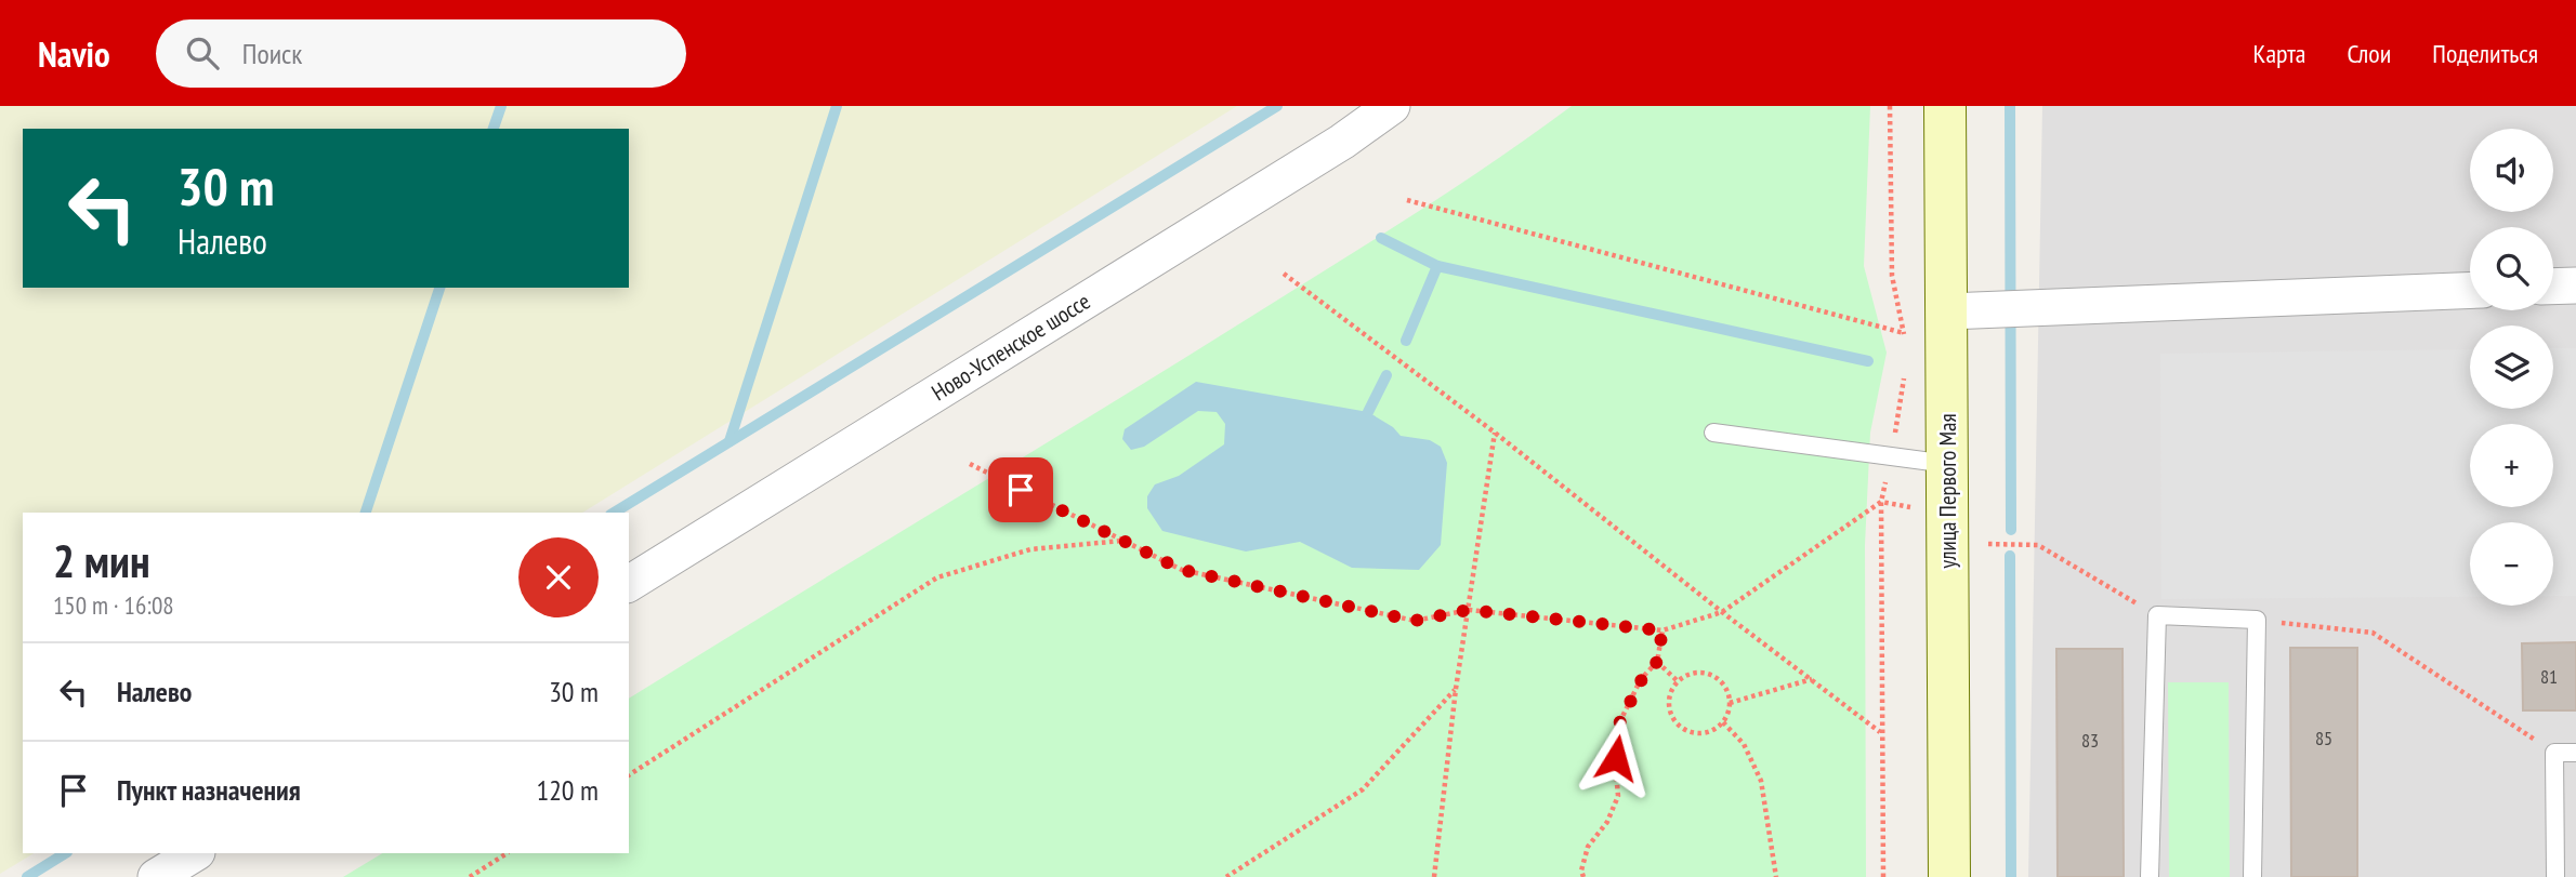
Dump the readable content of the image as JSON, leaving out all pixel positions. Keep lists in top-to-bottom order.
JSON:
{
  "streets": {
    "street": ["Ново-Успенское шоссе", "улица Первого Мая"]
  },
  "house_numbers": ["81", "85", "83"],
  "page": {
    "header": "Navio",
    "search": "Поиск",
    "nav": ["Карта", "Слои", "Поделиться"],
    "map_buttons": ["+", "−"],
    "turn": ["30 m", "Налево"],
    "heading": ["2 мин", "150 m · 16:08"],
    "list": [
      {
        "name": "Налево",
        "value": "30 m"
      },
      {
        "name": "Пункт назначения",
        "value": "120 m"
      }
    ]
  }
}
